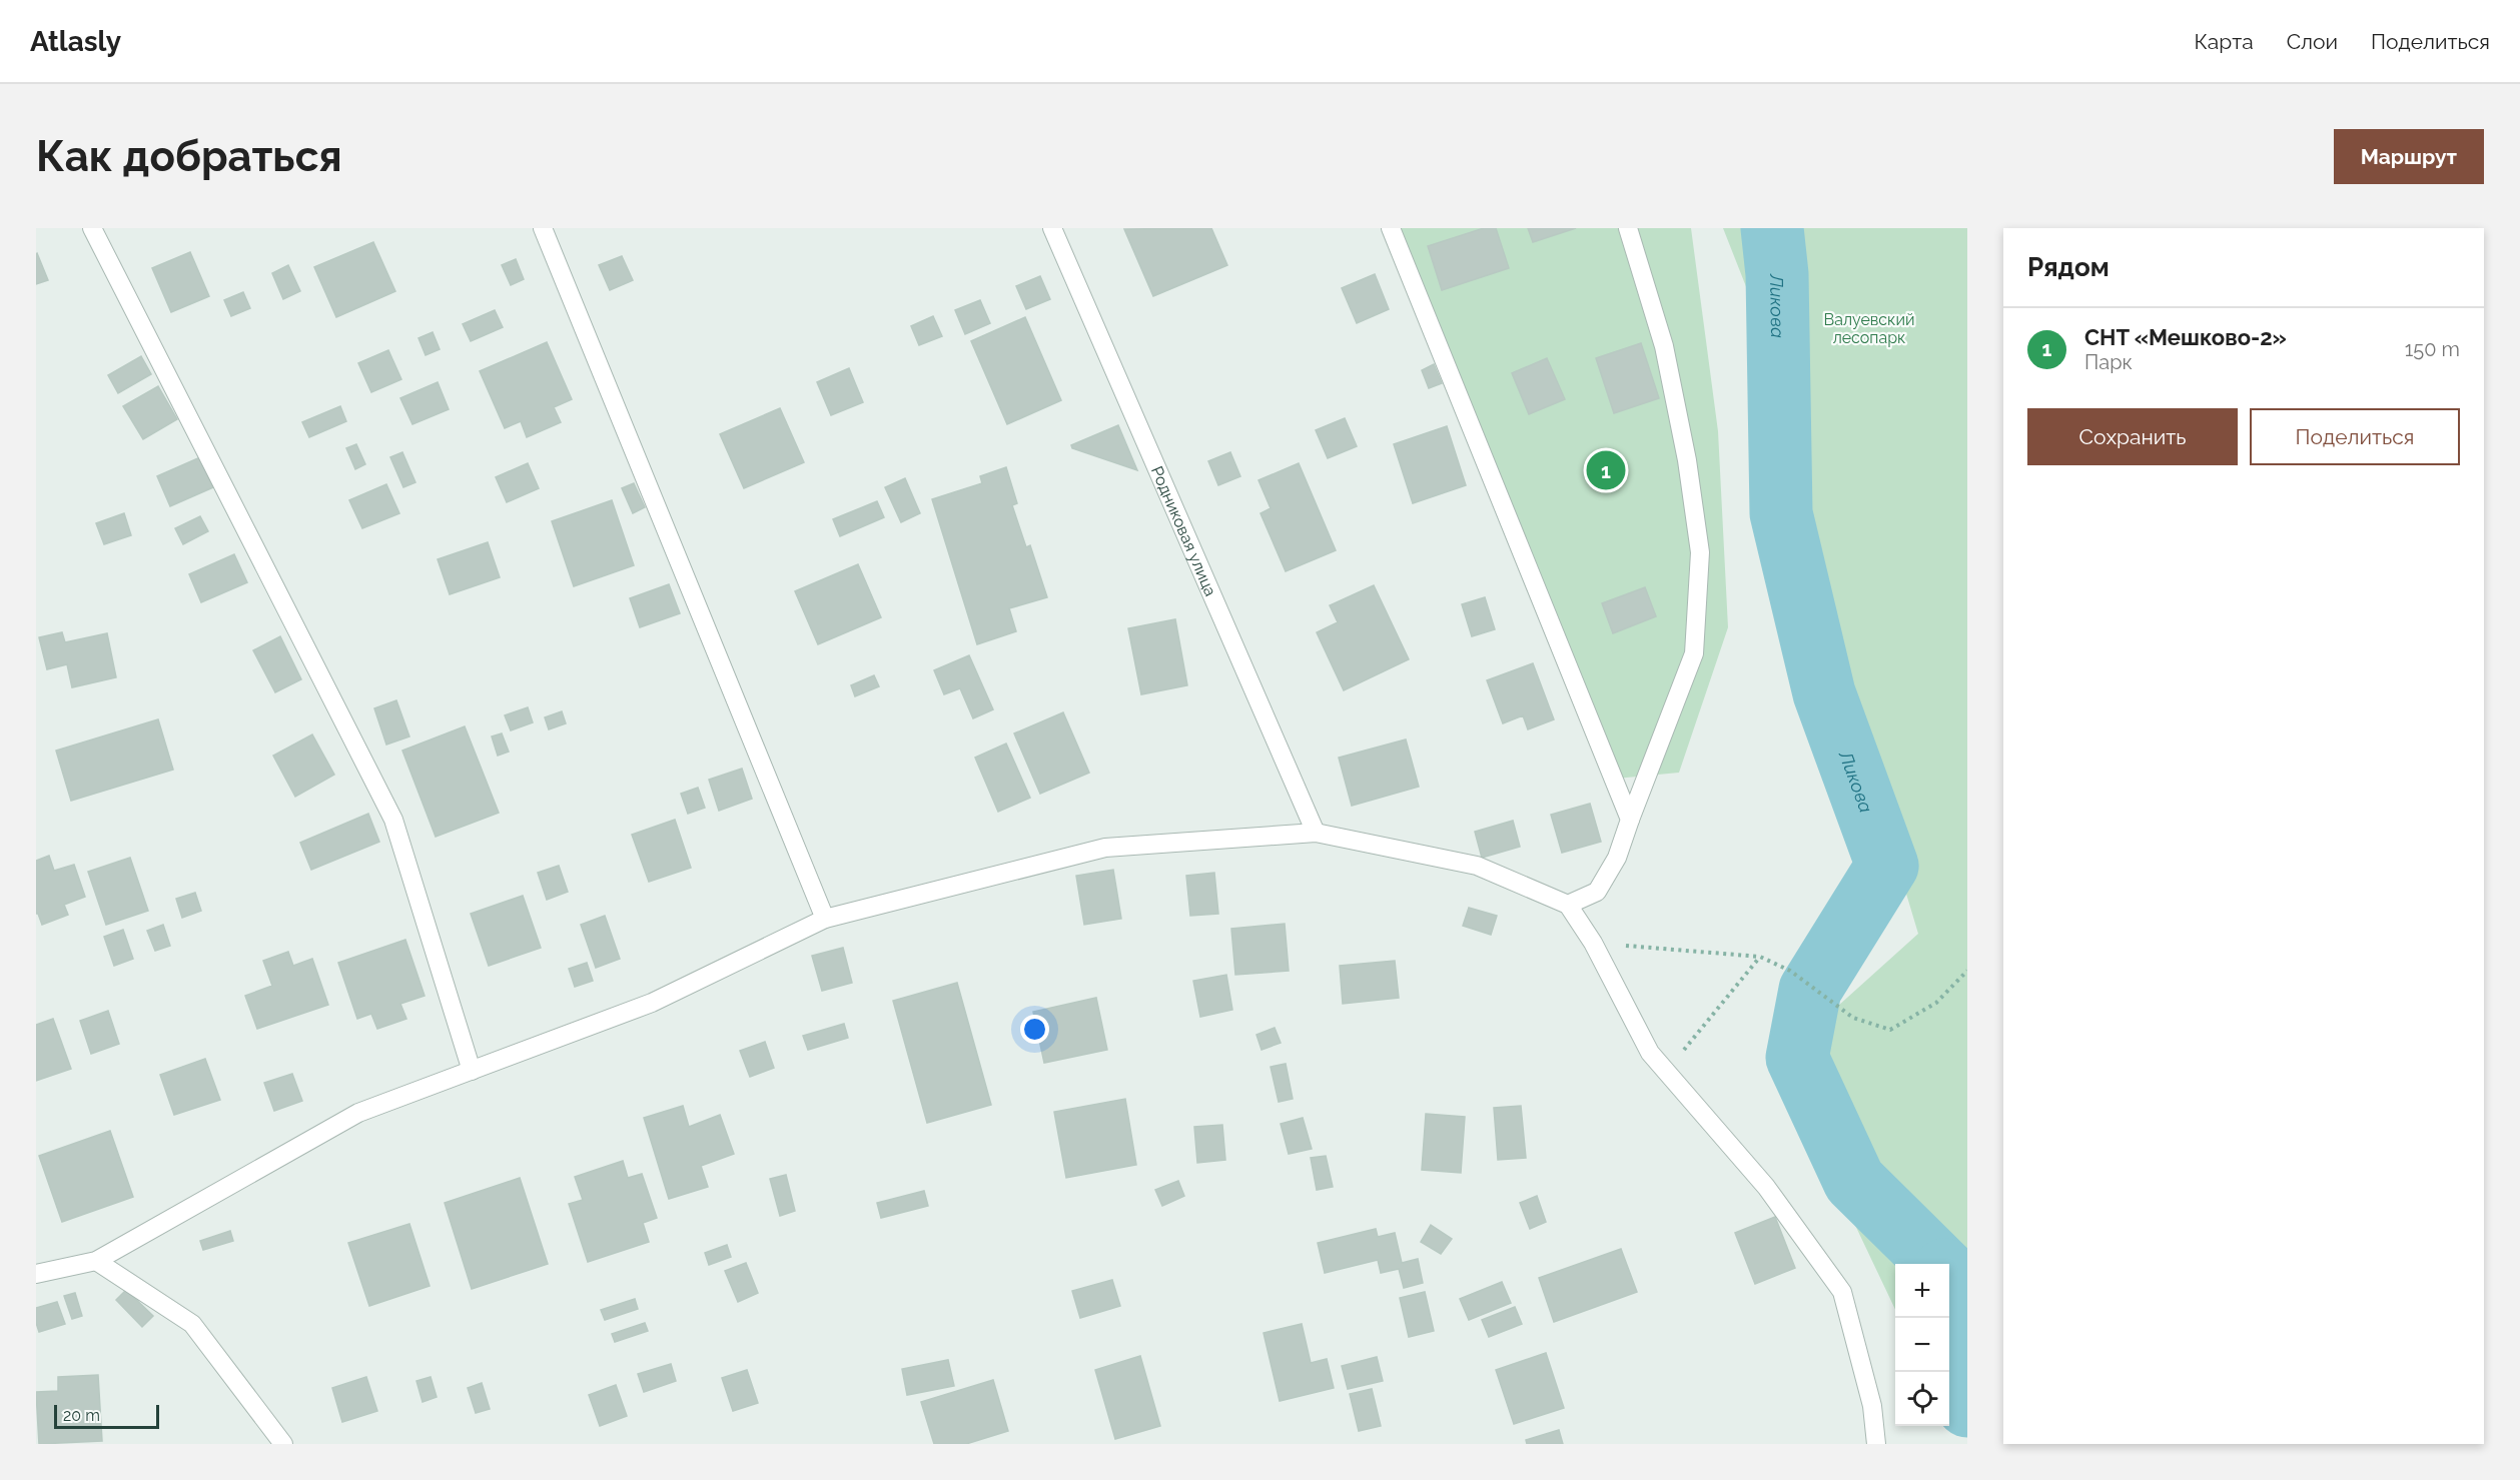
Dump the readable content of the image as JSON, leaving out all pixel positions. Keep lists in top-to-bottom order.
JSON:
{
  "streets": {
    "street": ["Родниковая улица"]
  },
  "water": ["Ликова"],
  "parks": ["Валуевский лесопарк"],
  "scale_bar": "20 m",
  "page": {
    "header": "Atlasly",
    "nav": ["Карта", "Слои", "Поделиться"],
    "buttons": [
      "Маршрут",
      ["Сохранить", "Поделиться"]
    ],
    "title": "Как добраться",
    "heading": "Рядом",
    "list": [
      {
        "mark": "1",
        "name": "СНТ «Мешково-2»",
        "note": "Парк",
        "value": "150 m"
      }
    ],
    "pins": "1",
    "map_buttons": ["+", "−"],
    "scale": "20 m"
  }
}
